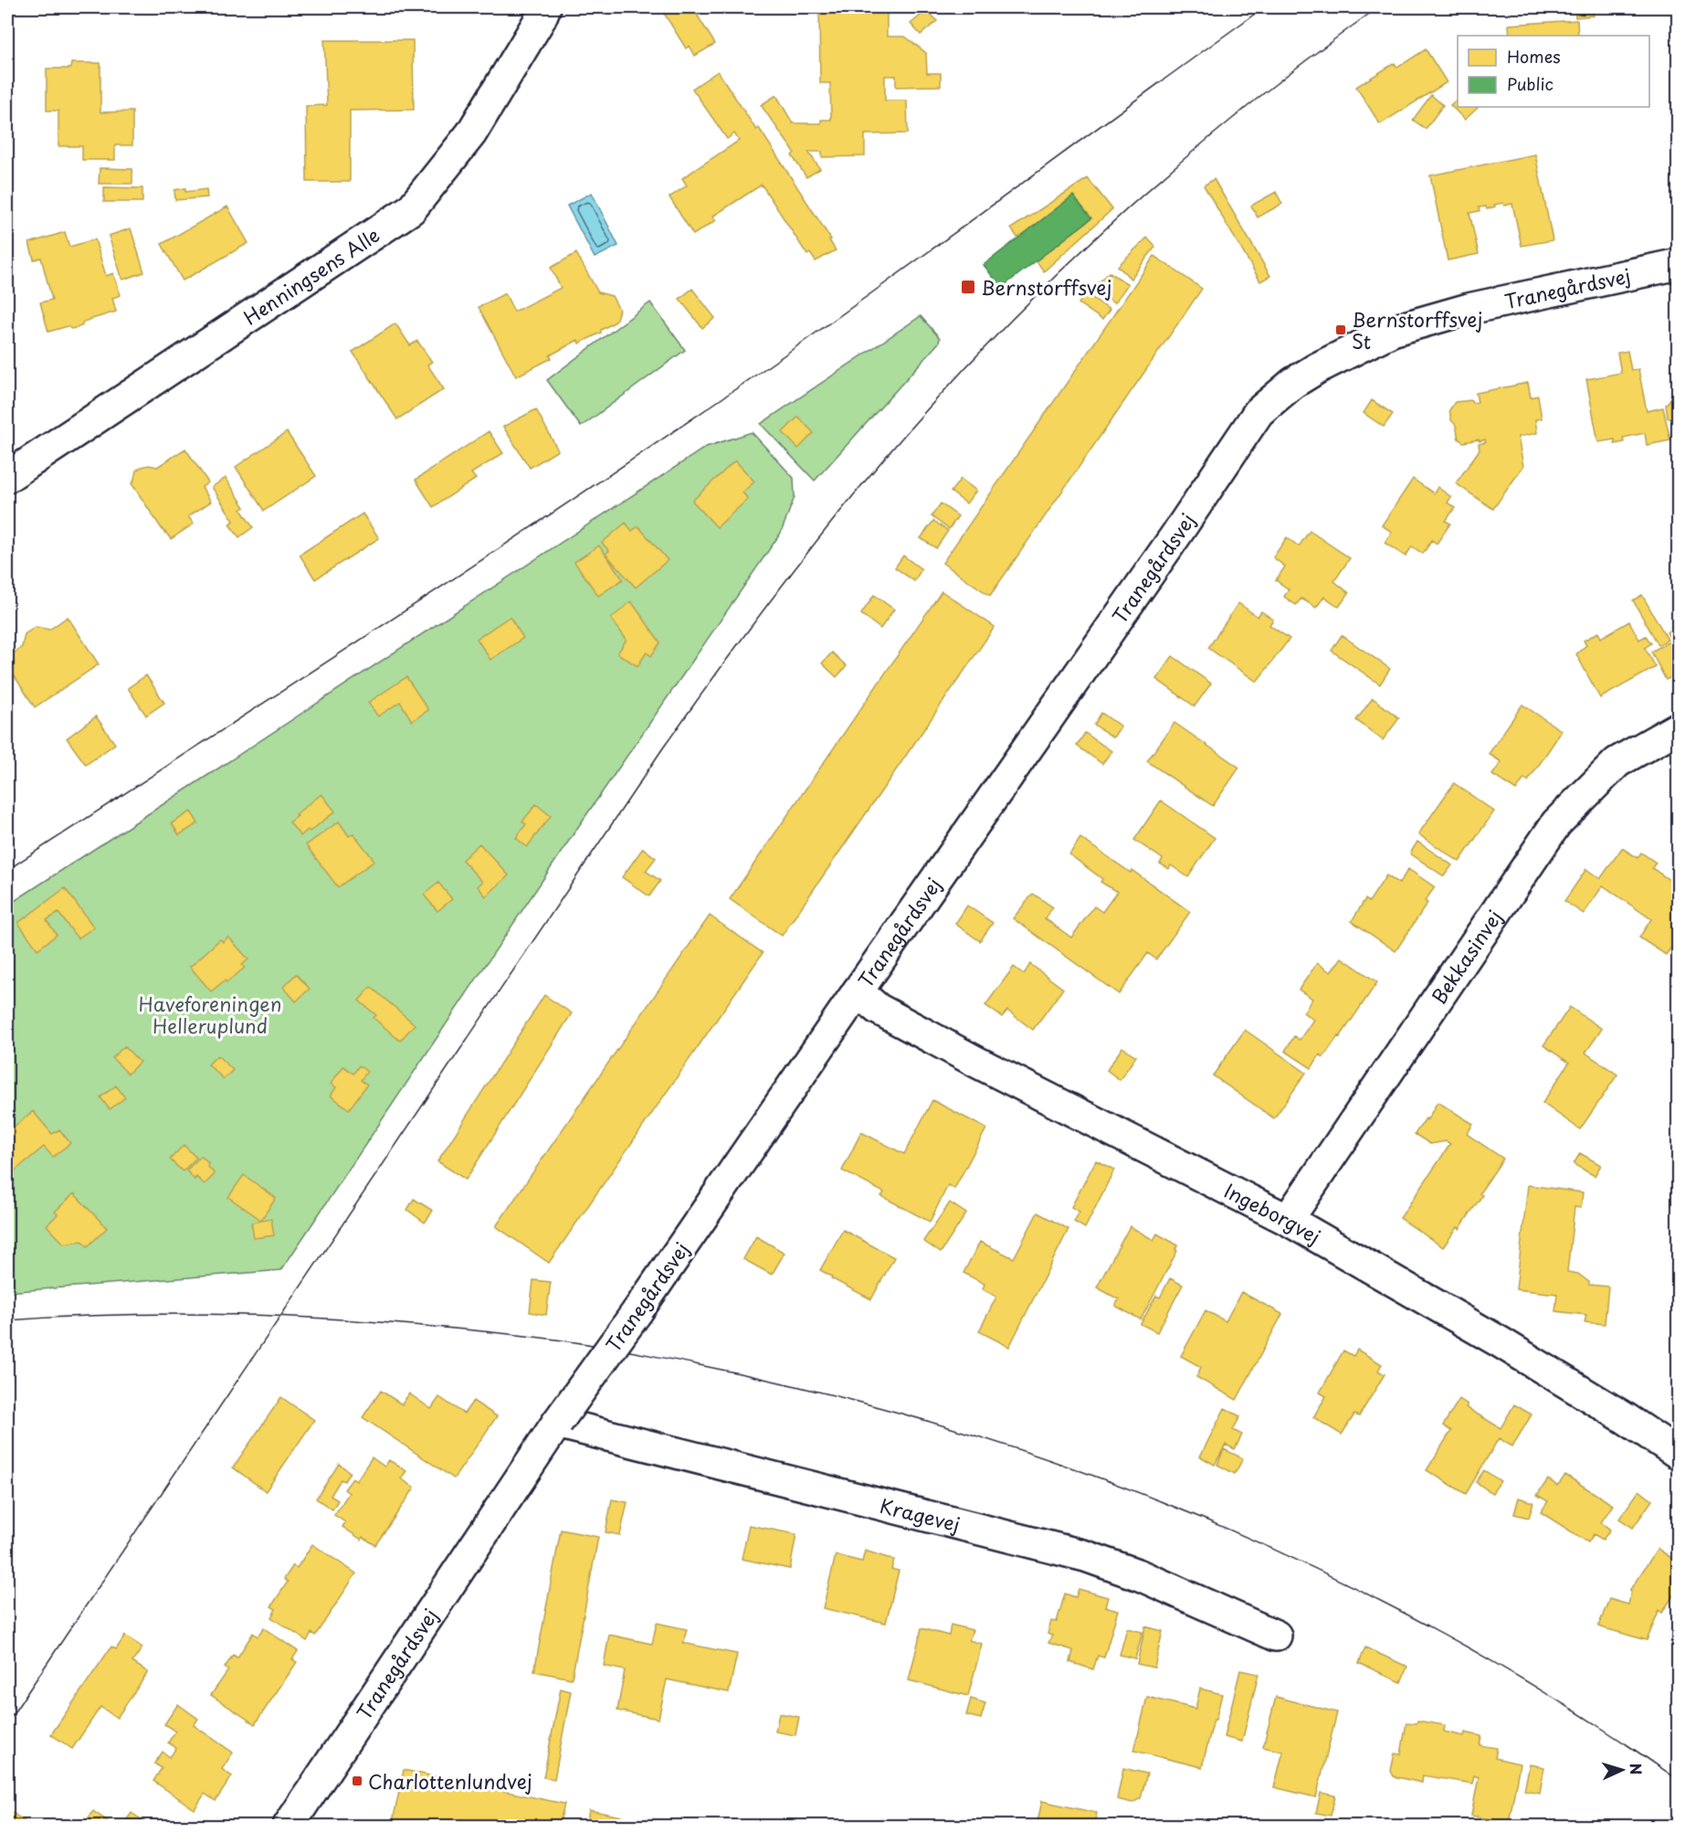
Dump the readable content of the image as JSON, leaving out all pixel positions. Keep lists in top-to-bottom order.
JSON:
{
  "streets": {
    "street": [
      "Henningsens Alle",
      "Tranegårdsvej",
      "Bekkasinvej",
      "Ingeborgvej",
      "Kragevej"
    ]
  },
  "crossings": [
    ["Tranegårdsvej", "Ingeborgvej"],
    ["Tranegårdsvej", "Kragevej"],
    ["Bekkasinvej", "Ingeborgvej"]
  ],
  "parks": ["Haveforeningen Helleruplund"],
  "places": {
    "transit": ["Bernstorffsvej", "Bernstorffsvej St", "Charlottenlundvej"]
  },
  "legend": ["Homes", "Public"],
  "north": "right"
}
